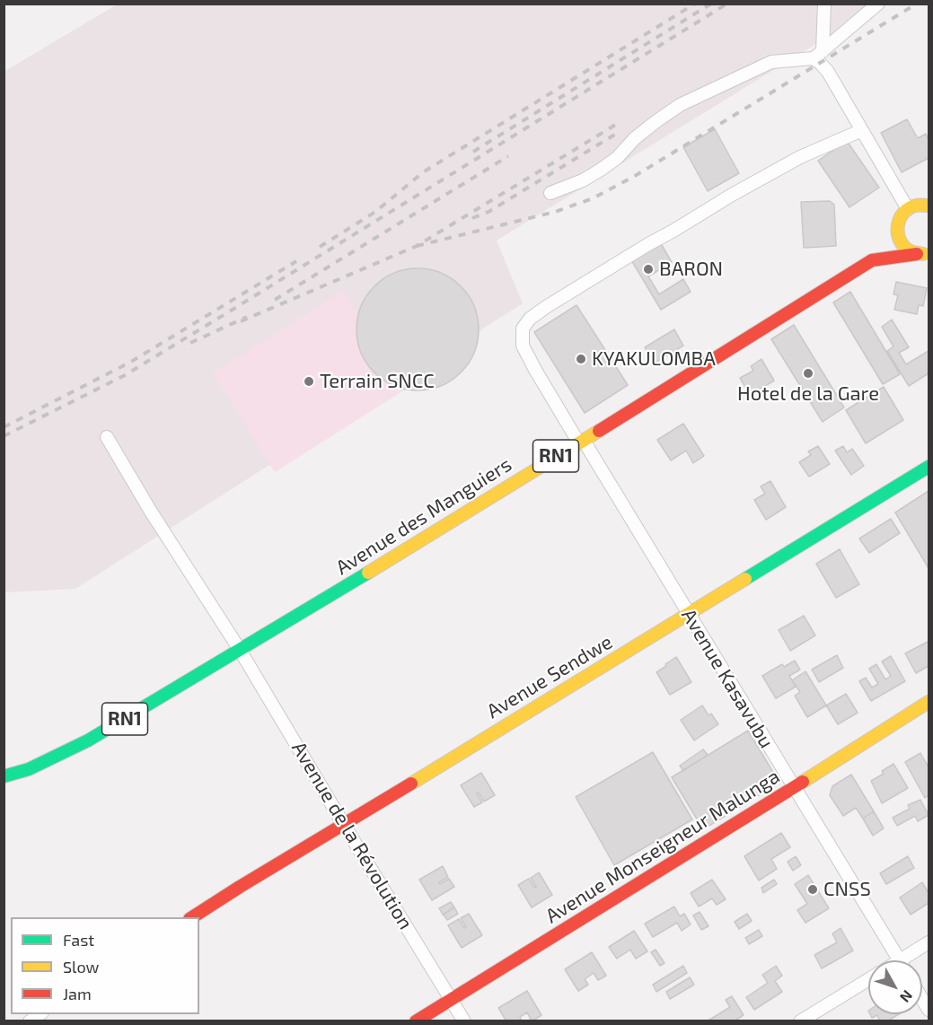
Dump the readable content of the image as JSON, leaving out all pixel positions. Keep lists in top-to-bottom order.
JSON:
{
  "streets": {
    "main road": [
      "RN1",
      "Avenue des Manguiers",
      "Avenue Sendwe",
      "Avenue Monseigneur Malunga"
    ],
    "street": ["Avenue Kasavubu", "Avenue de la Révolution"]
  },
  "crossings": [
    ["RN1", "Avenue des Manguiers"],
    ["Avenue des Manguiers", "Avenue Kasavubu"],
    ["Avenue des Manguiers", "Avenue de la Révolution"],
    ["Avenue Sendwe", "Avenue Kasavubu"],
    ["Avenue Sendwe", "Avenue de la Révolution"],
    ["Avenue Kasavubu", "Avenue Monseigneur Malunga"],
    ["Avenue de la Révolution", "Avenue Monseigneur Malunga"]
  ],
  "places": [
    "BARON",
    "KYAKULOMBA",
    "Hotel de la Gare",
    "Terrain SNCC",
    "CNSS"
  ],
  "legend": ["Fast", "Slow", "Jam"],
  "north": "bottom right"
}
